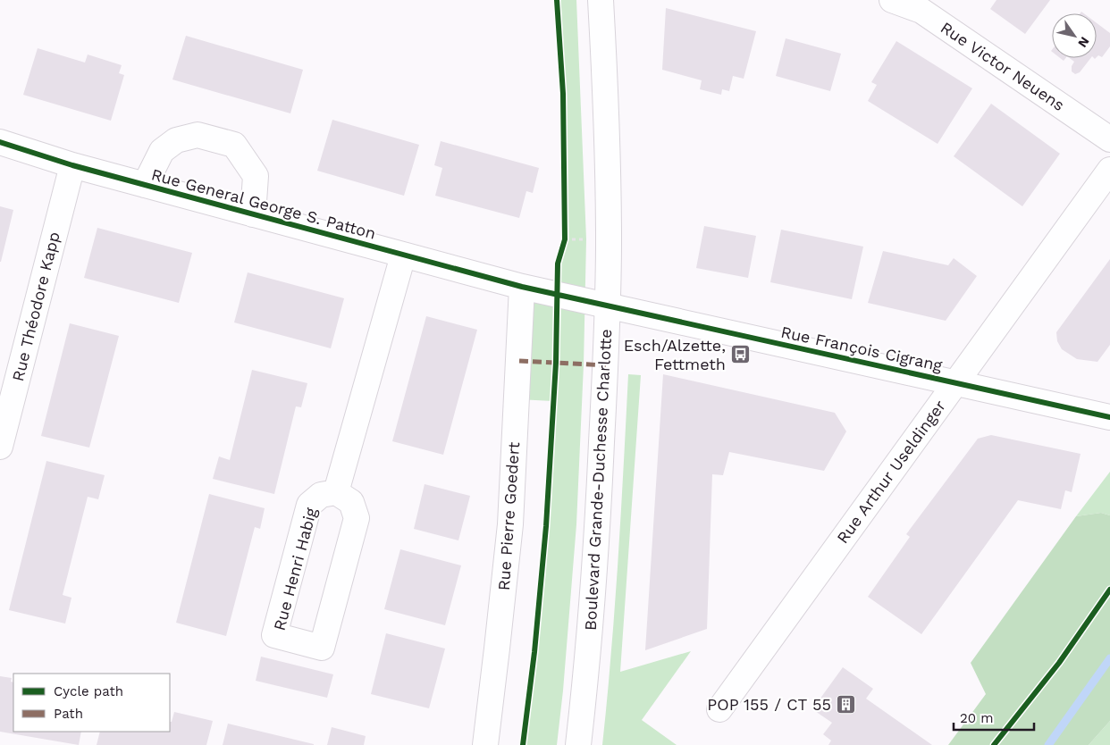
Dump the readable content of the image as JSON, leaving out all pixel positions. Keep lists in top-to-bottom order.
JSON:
{
  "streets": {
    "street": [
      "Rue Victor Neuens",
      "Rue General George S. Patton",
      "Rue Théodore Kapp",
      "Rue François Cigrang",
      "Rue Arthur Useldinger",
      "Boulevard Grande-Duchesse Charlotte",
      "Rue Pierre Goedert",
      "Rue Henri Habig"
    ]
  },
  "crossings": [
    ["Rue General George S. Patton", "Rue Théodore Kapp"],
    ["Rue General George S. Patton", "Rue François Cigrang"],
    ["Rue General George S. Patton", "Rue Pierre Goedert"],
    ["Rue François Cigrang", "Rue Arthur Useldinger"],
    ["Rue François Cigrang", "Boulevard Grande-Duchesse Charlotte"],
    ["Rue François Cigrang", "Rue Pierre Goedert"]
  ],
  "places": {
    "bus stop": ["Esch/Alzette, Fettmeth"],
    "building": ["POP 155 / CT 55"]
  },
  "legend": ["Cycle path", "Path"],
  "scale_bar": "20 m",
  "north": "bottom right"
}
